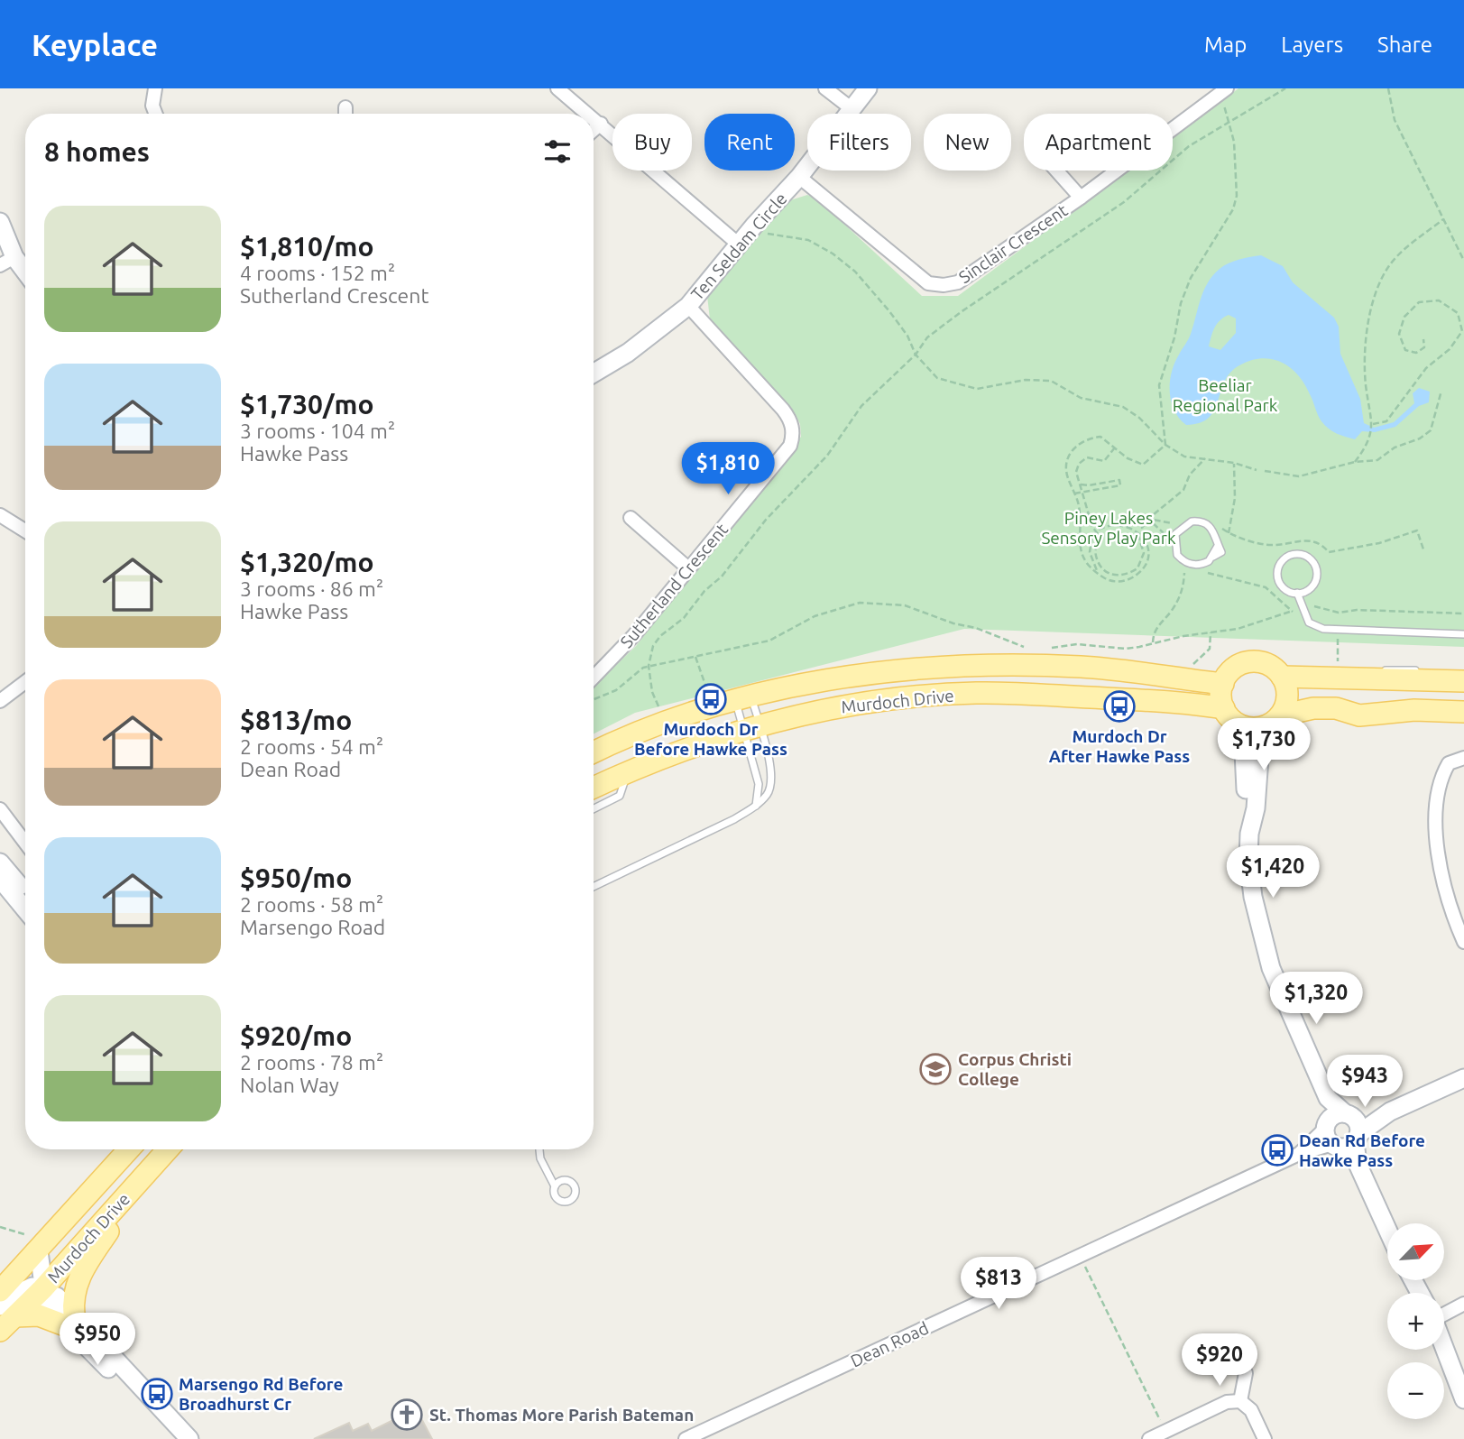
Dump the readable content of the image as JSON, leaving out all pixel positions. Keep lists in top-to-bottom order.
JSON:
{
  "streets": {
    "main road": ["Murdoch Drive"],
    "street": [
      "Sinclair Crescent",
      "Ten Seldam Circle",
      "Sutherland Crescent",
      "Dean Road"
    ]
  },
  "crossings": [
    ["Sinclair Crescent", "Ten Seldam Circle"],
    ["Ten Seldam Circle", "Sutherland Crescent"]
  ],
  "parks": ["Beeliar Regional Park", "Piney Lakes Sensory Play Park"],
  "places": {
    "bus stop": [
      "Murdoch Dr Before Hawke Pass",
      "Murdoch Dr After Hawke Pass",
      "Dean Rd Before Hawke Pass",
      "Marsengo Rd Before Broadhurst Cr"
    ],
    "school or university": ["Corpus Christi College"],
    "church": ["St. Thomas More Parish Bateman"]
  },
  "north": "top right",
  "page": {
    "header": "Keyplace",
    "nav": ["Map", "Layers", "Share"],
    "chip": [
      "Buy",
      "Rent",
      "Filters",
      "New",
      "Apartment"
    ],
    "heading": "8 homes",
    "list": [
      {
        "name": "$1,810/mo",
        "note": "4 rooms · 152 m² · Sutherland Crescent"
      },
      {
        "name": "$1,730/mo",
        "note": "3 rooms · 104 m² · Hawke Pass"
      },
      {
        "name": "$1,320/mo",
        "note": "3 rooms · 86 m² · Hawke Pass"
      },
      {
        "name": "$813/mo",
        "note": "2 rooms · 54 m² · Dean Road"
      },
      {
        "name": "$950/mo",
        "note": "2 rooms · 58 m² · Marsengo Road"
      },
      {
        "name": "$920/mo",
        "note": "2 rooms · 78 m² · Nolan Way"
      }
    ],
    "price": [
      "$1,810",
      "$1,730",
      "$1,420",
      "$1,320",
      "$943",
      "$813",
      "$950",
      "$920"
    ],
    "map_buttons": ["+", "−"]
  }
}
